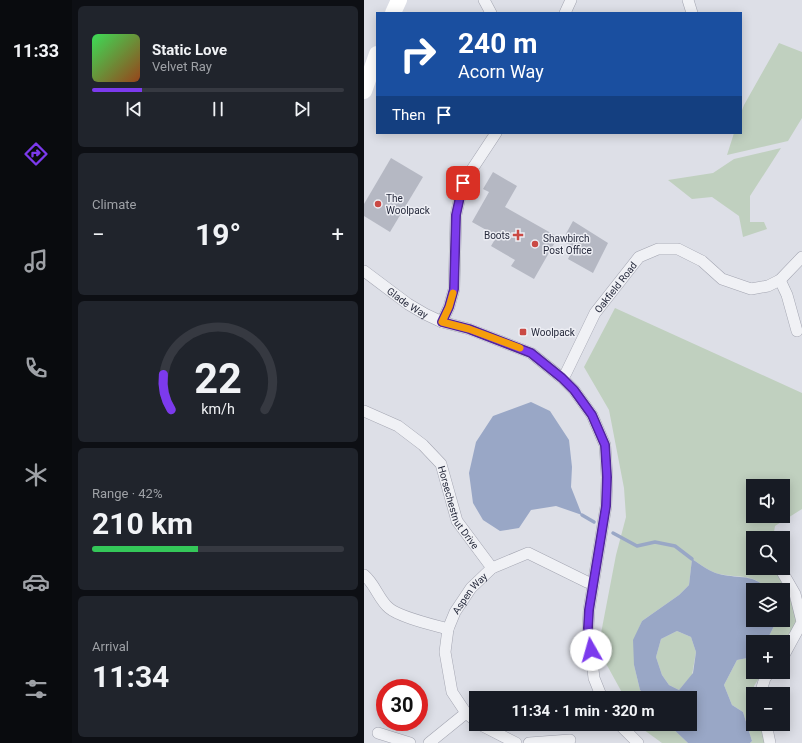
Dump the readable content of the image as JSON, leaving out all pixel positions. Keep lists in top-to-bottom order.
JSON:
{
  "streets": {
    "street": [
      "Oakfield Road",
      "Glade Way",
      "Horsechestnut Drive",
      "Aspen Way"
    ]
  },
  "crossings": [
    ["Oakfield Road", "Glade Way"],
    ["Glade Way", "Aspen Way"],
    ["Horsechestnut Drive", "Aspen Way"]
  ],
  "places": {
    "other": ["The Woolpack", "Shawbirch Post Office"],
    "health": ["Boots"],
    "transit": ["Woolpack"]
  },
  "page": {
    "tabs": "11:33",
    "turn": ["240 m", "Acorn Way"],
    "song": ["Static Love", "Velvet Ray"],
    "then": "Then",
    "tile": [
      "Climate",
      ["Range · 42%", "210 km"],
      ["Arrival", "11:34"]
    ],
    "heat": ["−", "19°", "+"],
    "map_buttons": ["+", "−"],
    "limit": "30",
    "trip": "11:34 · 1 min · 320 m",
    "gauge": ["22", "km/h"]
  }
}
